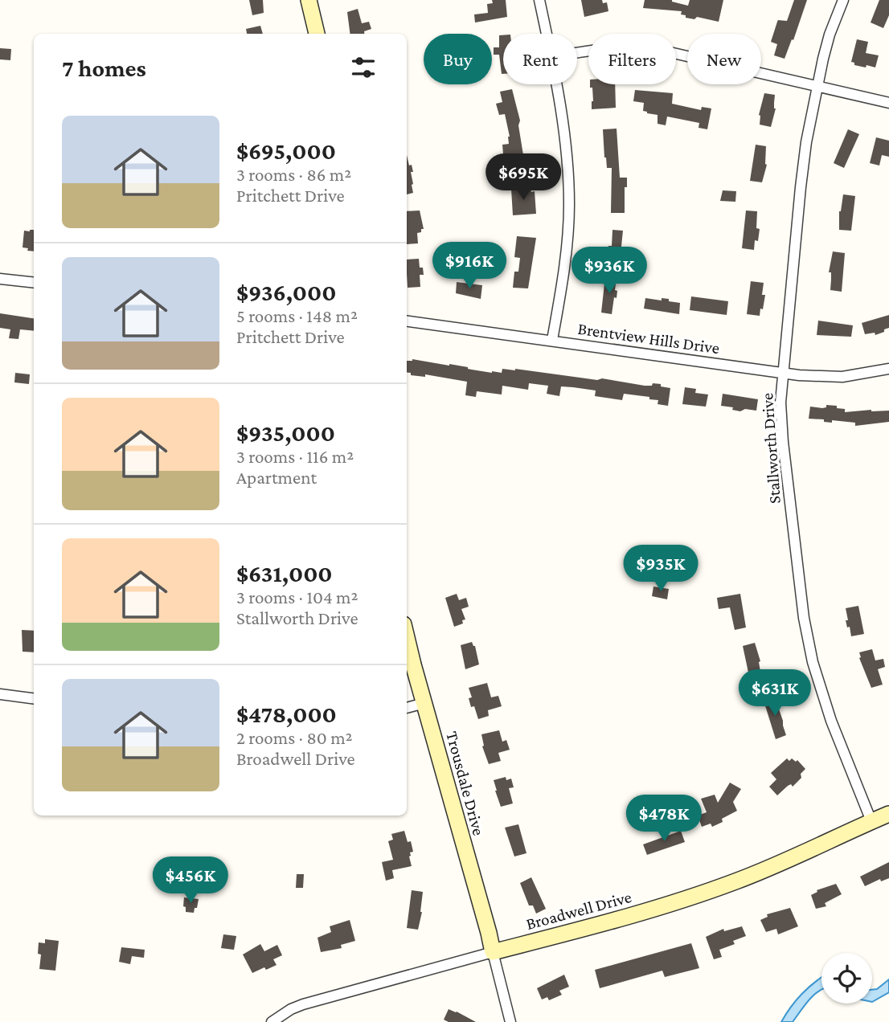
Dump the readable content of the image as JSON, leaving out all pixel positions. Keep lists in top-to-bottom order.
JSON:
{
  "streets": {
    "street": [
      "Brentview Hills Drive",
      "Stallworth Drive",
      "Trousdale Drive",
      "Broadwell Drive"
    ]
  },
  "crossings": [
    ["Brentview Hills Drive", "Stallworth Drive"],
    ["Stallworth Drive", "Broadwell Drive"],
    ["Trousdale Drive", "Broadwell Drive"]
  ],
  "page": {
    "chip": [
      "Buy",
      "Rent",
      "Filters",
      "New"
    ],
    "heading": "7 homes",
    "list": [
      {
        "name": "$695,000",
        "note": "3 rooms · 86 m² · Pritchett Drive"
      },
      {
        "name": "$936,000",
        "note": "5 rooms · 148 m² · Pritchett Drive"
      },
      {
        "name": "$935,000",
        "note": "3 rooms · 116 m² · Apartment"
      },
      {
        "name": "$631,000",
        "note": "3 rooms · 104 m² · Stallworth Drive"
      },
      {
        "name": "$478,000",
        "note": "2 rooms · 80 m² · Broadwell Drive"
      }
    ],
    "price": [
      "$695K",
      "$916K",
      "$936K",
      "$935K",
      "$631K",
      "$478K",
      "$456K"
    ]
  }
}
